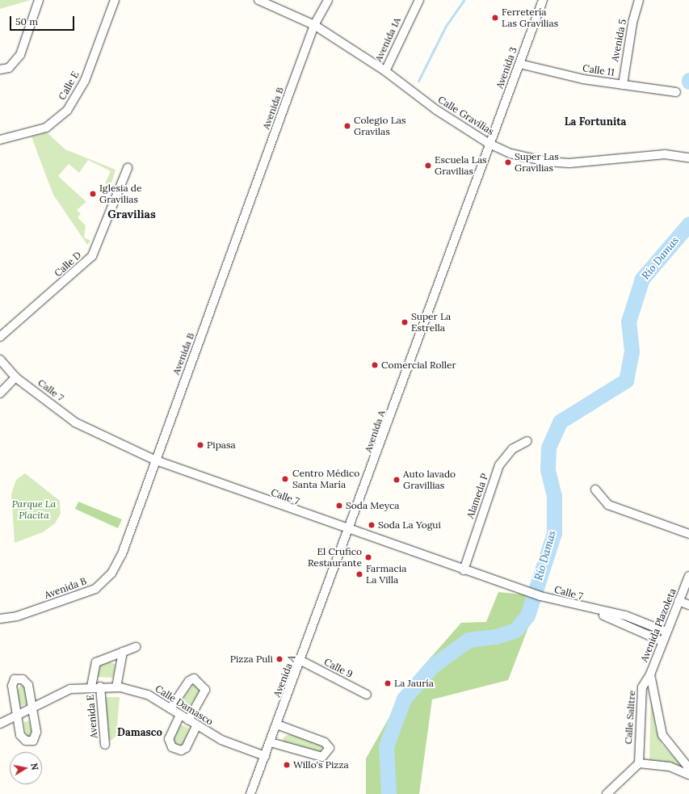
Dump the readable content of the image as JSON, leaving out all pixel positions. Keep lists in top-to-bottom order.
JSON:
{
  "streets": {
    "street": [
      "Avenida 1A",
      "Avenida 5",
      "Avenida 3",
      "Calle 11",
      "Calle E",
      "Avenida B",
      "Calle Gravilias",
      "Calle D",
      "Calle 7",
      "Avenida A",
      "Alameda P",
      "Avenida Plazoleta",
      "Calle 9",
      "Calle Damasco",
      "Avenida E",
      "Calle Salitre"
    ]
  },
  "crossings": [
    ["Avenida 1A", "Calle Gravilias"],
    ["Avenida 5", "Calle 11"],
    ["Avenida 3", "Calle 11"],
    ["Avenida 3", "Calle Gravilias"],
    ["Avenida 3", "Avenida A"],
    ["Avenida B", "Calle Gravilias"],
    ["Avenida B", "Calle 7"],
    ["Calle Gravilias", "Avenida A"],
    ["Calle 7", "Avenida A"],
    ["Calle 7", "Alameda P"],
    ["Calle 7", "Avenida Plazoleta"],
    ["Avenida A", "Calle 9"],
    ["Avenida A", "Calle Damasco"],
    ["Avenida Plazoleta", "Calle Salitre"],
    ["Calle Damasco", "Avenida E"]
  ],
  "districts": ["La Fortunita", "Gravilias", "Damasco"],
  "water": ["Río Damas"],
  "parks": ["Parque La Placita"],
  "places": [
    "Ferretería Las Gravilias",
    "Colegio Las Gravilas",
    "Super Las Gravilias",
    "Escuela Las Gravilias",
    "Iglesia de Gravilias",
    "Super La Estrella",
    "Comercial Roller",
    "Pipasa",
    "Centro Médico Santa María",
    "Auto lavado Gravillias",
    "Soda Meyca",
    "Soda La Yogui",
    "El Crufico Restaurante",
    "Farmacia La Villa",
    "Pizza Puli",
    "La Jauría",
    "Willo's Pizza"
  ],
  "scale_bar": "50 m",
  "north": "right"
}
